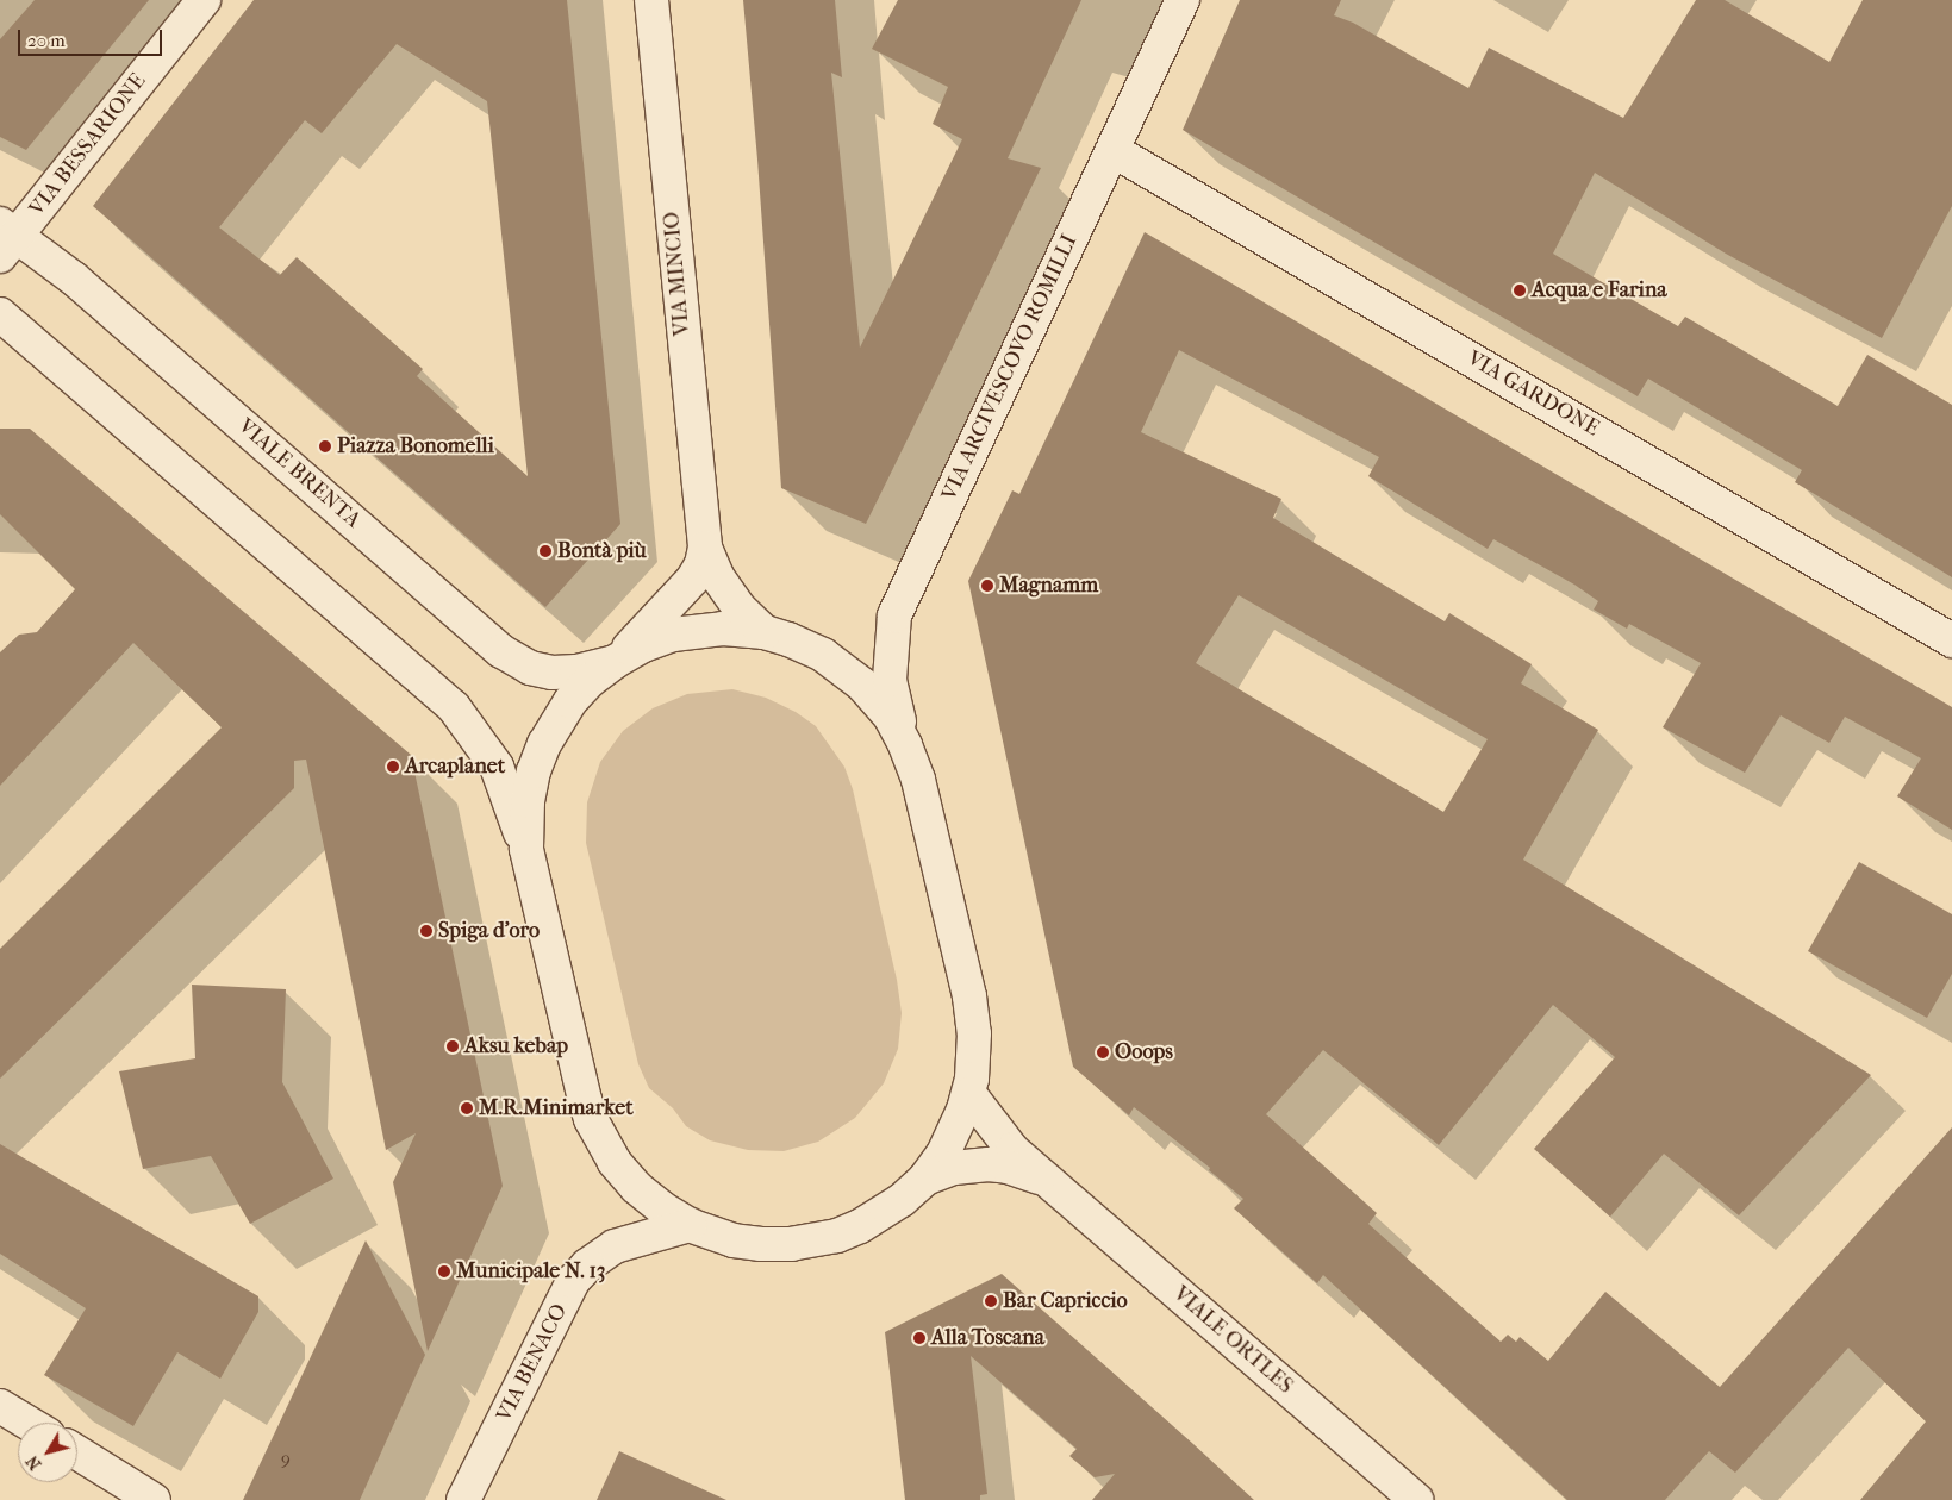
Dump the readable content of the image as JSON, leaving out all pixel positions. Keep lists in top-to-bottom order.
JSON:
{
  "streets": {
    "street": [
      "VIA BESSARIONE",
      "VIA MINCIO",
      "VIA ARCIVESCOVO ROMILLI",
      "VIA GARDONE",
      "VIALE BRENTA",
      "VIALE ORTLES",
      "VIA BENACO"
    ]
  },
  "crossings": [
    ["VIA BESSARIONE", "VIALE BRENTA"],
    ["VIA MINCIO", "VIALE BRENTA"],
    ["VIA ARCIVESCOVO ROMILLI", "VIA GARDONE"]
  ],
  "places": [
    "Acqua e Farina",
    "Piazza Bonomelli",
    "Bontà più",
    "Magnamm",
    "Arcaplanet",
    "Spiga d'oro",
    "Aksu kebap",
    "Ooops",
    "M.R.Minimarket",
    "Municipale N. 13",
    "Bar Capriccio",
    "Alla Toscana"
  ],
  "house_numbers": ["9"],
  "scale_bar": "20 m",
  "north": "bottom left"
}
